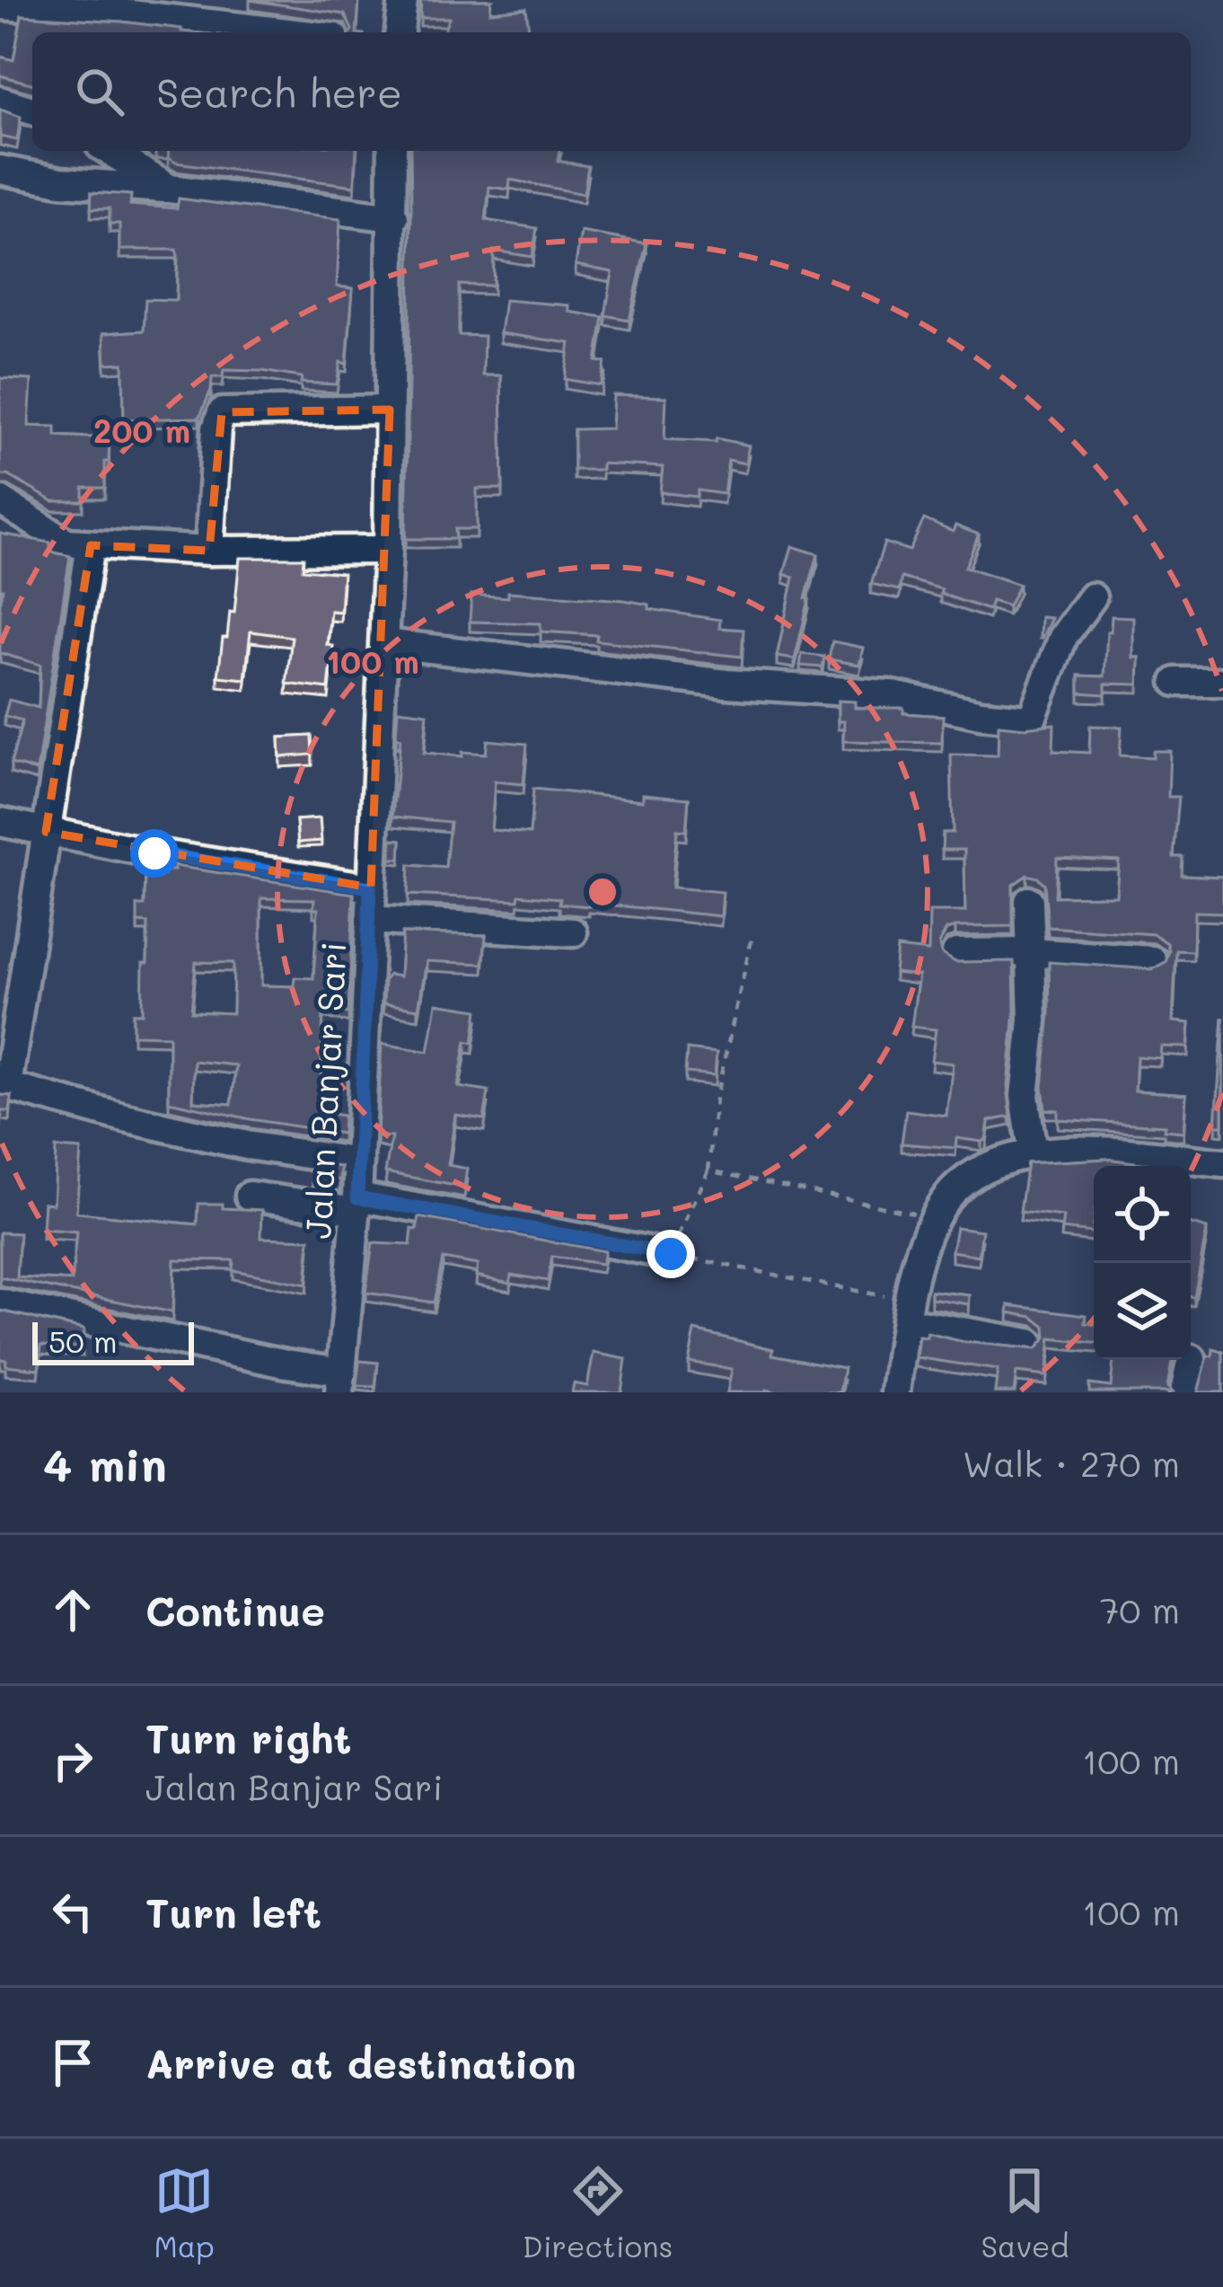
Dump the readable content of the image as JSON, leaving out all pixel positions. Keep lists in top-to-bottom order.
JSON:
{
  "streets": {
    "street": ["Jalan Banjar Sari"]
  },
  "scale_bar": "50 m",
  "page": {
    "search": "Search here",
    "scale": "50 m",
    "heading": ["4 min", "Walk · 270 m"],
    "list": [
      ["Continue", "70 m"],
      ["Turn right", "Jalan Banjar Sari", "100 m"],
      ["Turn left", "100 m"],
      "Arrive at destination"
    ],
    "nav": ["Map", "Directions", "Saved"]
  },
  "rings": ["200 m", "100 m"]
}
